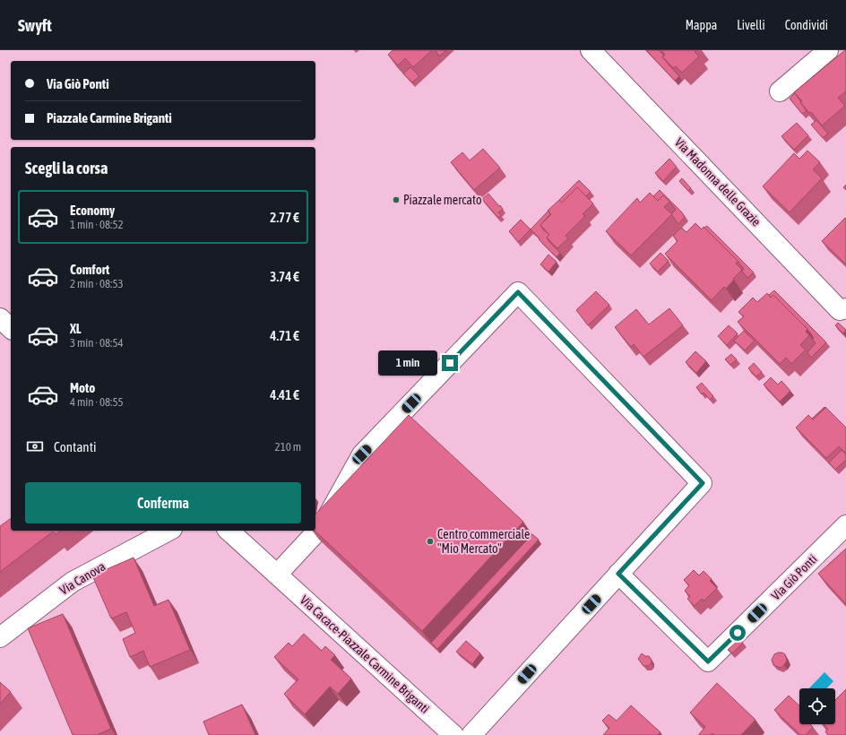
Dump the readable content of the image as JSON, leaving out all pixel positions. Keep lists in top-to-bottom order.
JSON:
{
  "streets": {
    "street": [
      "Via Madonna delle Grazie",
      "Via Giò Ponti",
      "Via Canova",
      "Via Cacace-Piazzale Carmine Briganti"
    ]
  },
  "places": ["Piazzale mercato", "Centro commerciale \"Mio Mercato\""],
  "page": {
    "header": "Swyft",
    "nav": ["Mappa", "Livelli", "Condividi"],
    "banner": ["Via Giò Ponti", "Piazzale Carmine Briganti"],
    "heading": "Scegli la corsa",
    "list": [
      {
        "name": "Economy",
        "note": "1 min · 08:52",
        "value": "2.77 €"
      },
      {
        "name": "Comfort",
        "note": "2 min · 08:53",
        "value": "3.74 €"
      },
      {
        "name": "XL",
        "note": "3 min · 08:54",
        "value": "4.71 €"
      },
      {
        "name": "Moto",
        "note": "4 min · 08:55",
        "value": "4.41 €"
      }
    ],
    "bubble": "1 min",
    "pay": ["Contanti", "210 m"],
    "buttons": "Conferma"
  }
}
